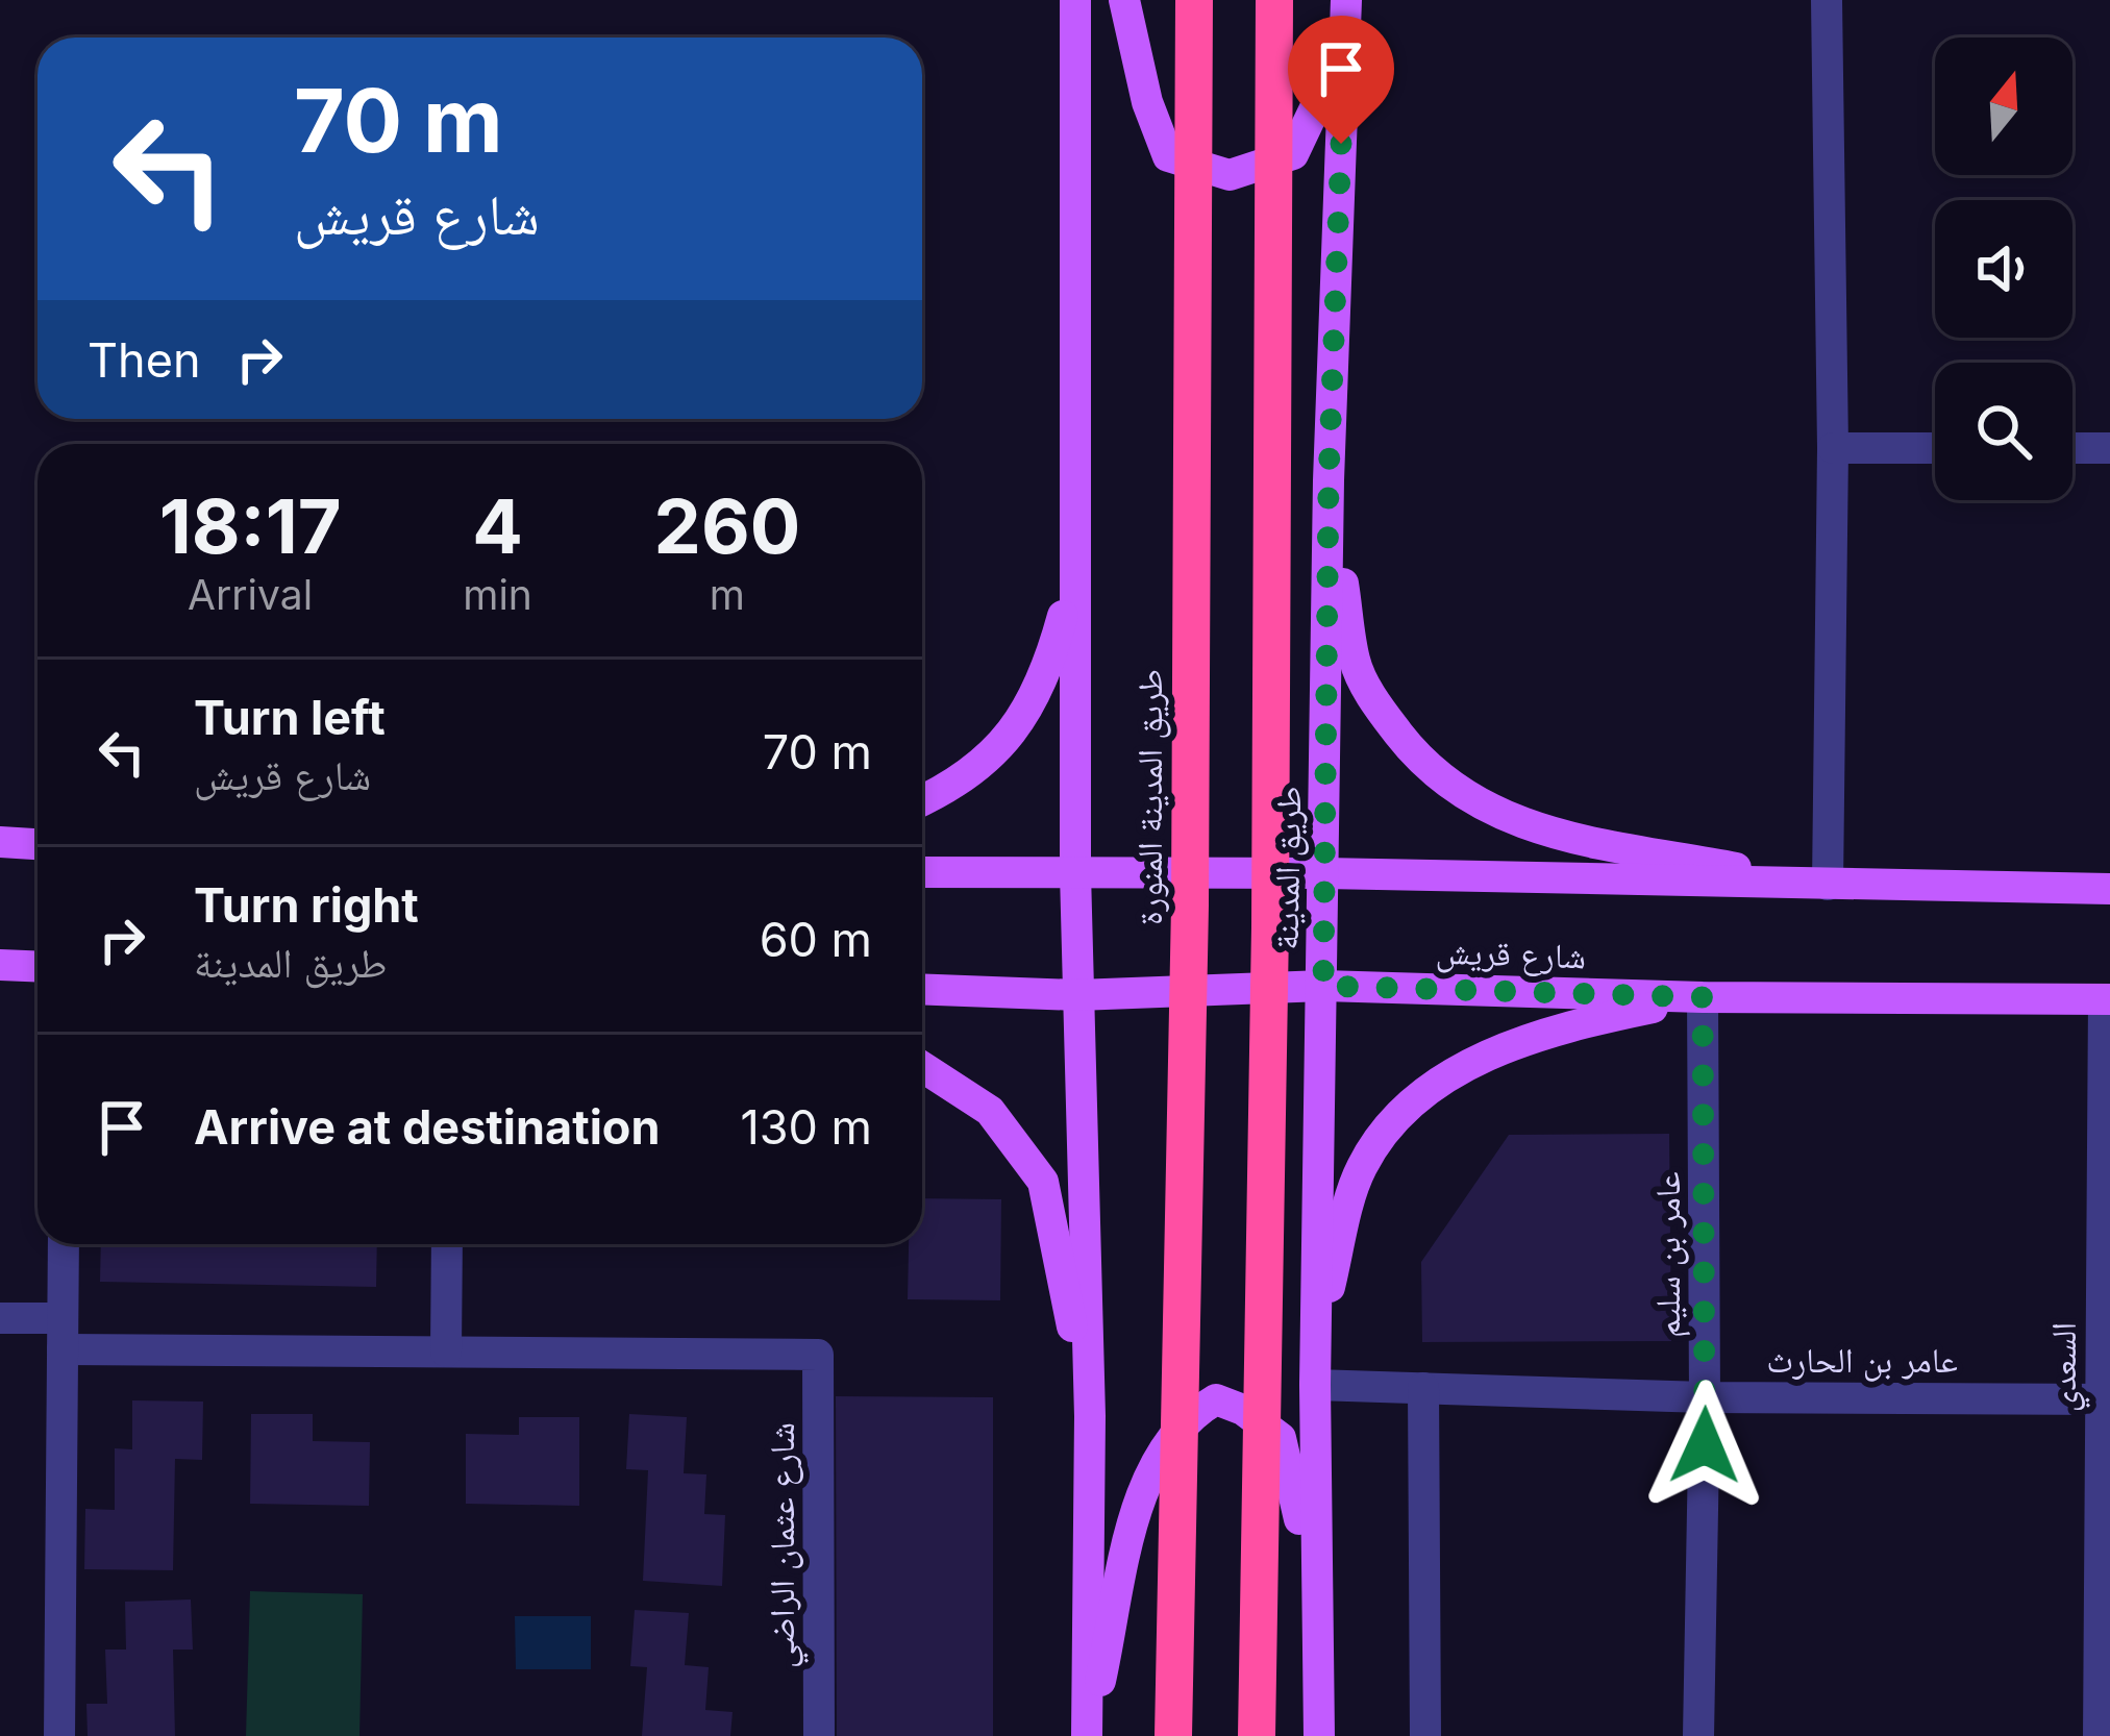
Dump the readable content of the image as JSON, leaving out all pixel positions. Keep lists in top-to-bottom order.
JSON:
{
  "streets": {
    "highway": ["طريق المدينة المنورة"],
    "main road": ["طريق المدينة", "شارع قريش"],
    "street": [
      "عامر بن سليم",
      "عامر بن الحارث",
      "السعدي",
      "شارع عثمان الراضي"
    ]
  },
  "crossings": [
    ["طريق المدينة", "شارع قريش"],
    ["طريق المدينة", "عامر بن الحارث"],
    ["شارع قريش", "عامر بن سليم"],
    ["شارع قريش", "السعدي"],
    ["عامر بن سليم", "عامر بن الحارث"],
    ["عامر بن الحارث", "السعدي"]
  ],
  "north": "top",
  "page": {
    "turn": ["70 m", "شارع قريش"],
    "then": "Then",
    "eta": [
      "18:17",
      "Arrival",
      "4",
      "min",
      "260",
      "m"
    ],
    "list": [
      {
        "name": "Turn left",
        "note": "شارع قريش",
        "value": "70 m"
      },
      {
        "name": "Turn right",
        "note": "طريق المدينة",
        "value": "60 m"
      },
      {
        "name": "Arrive at destination",
        "value": "130 m"
      }
    ]
  }
}
